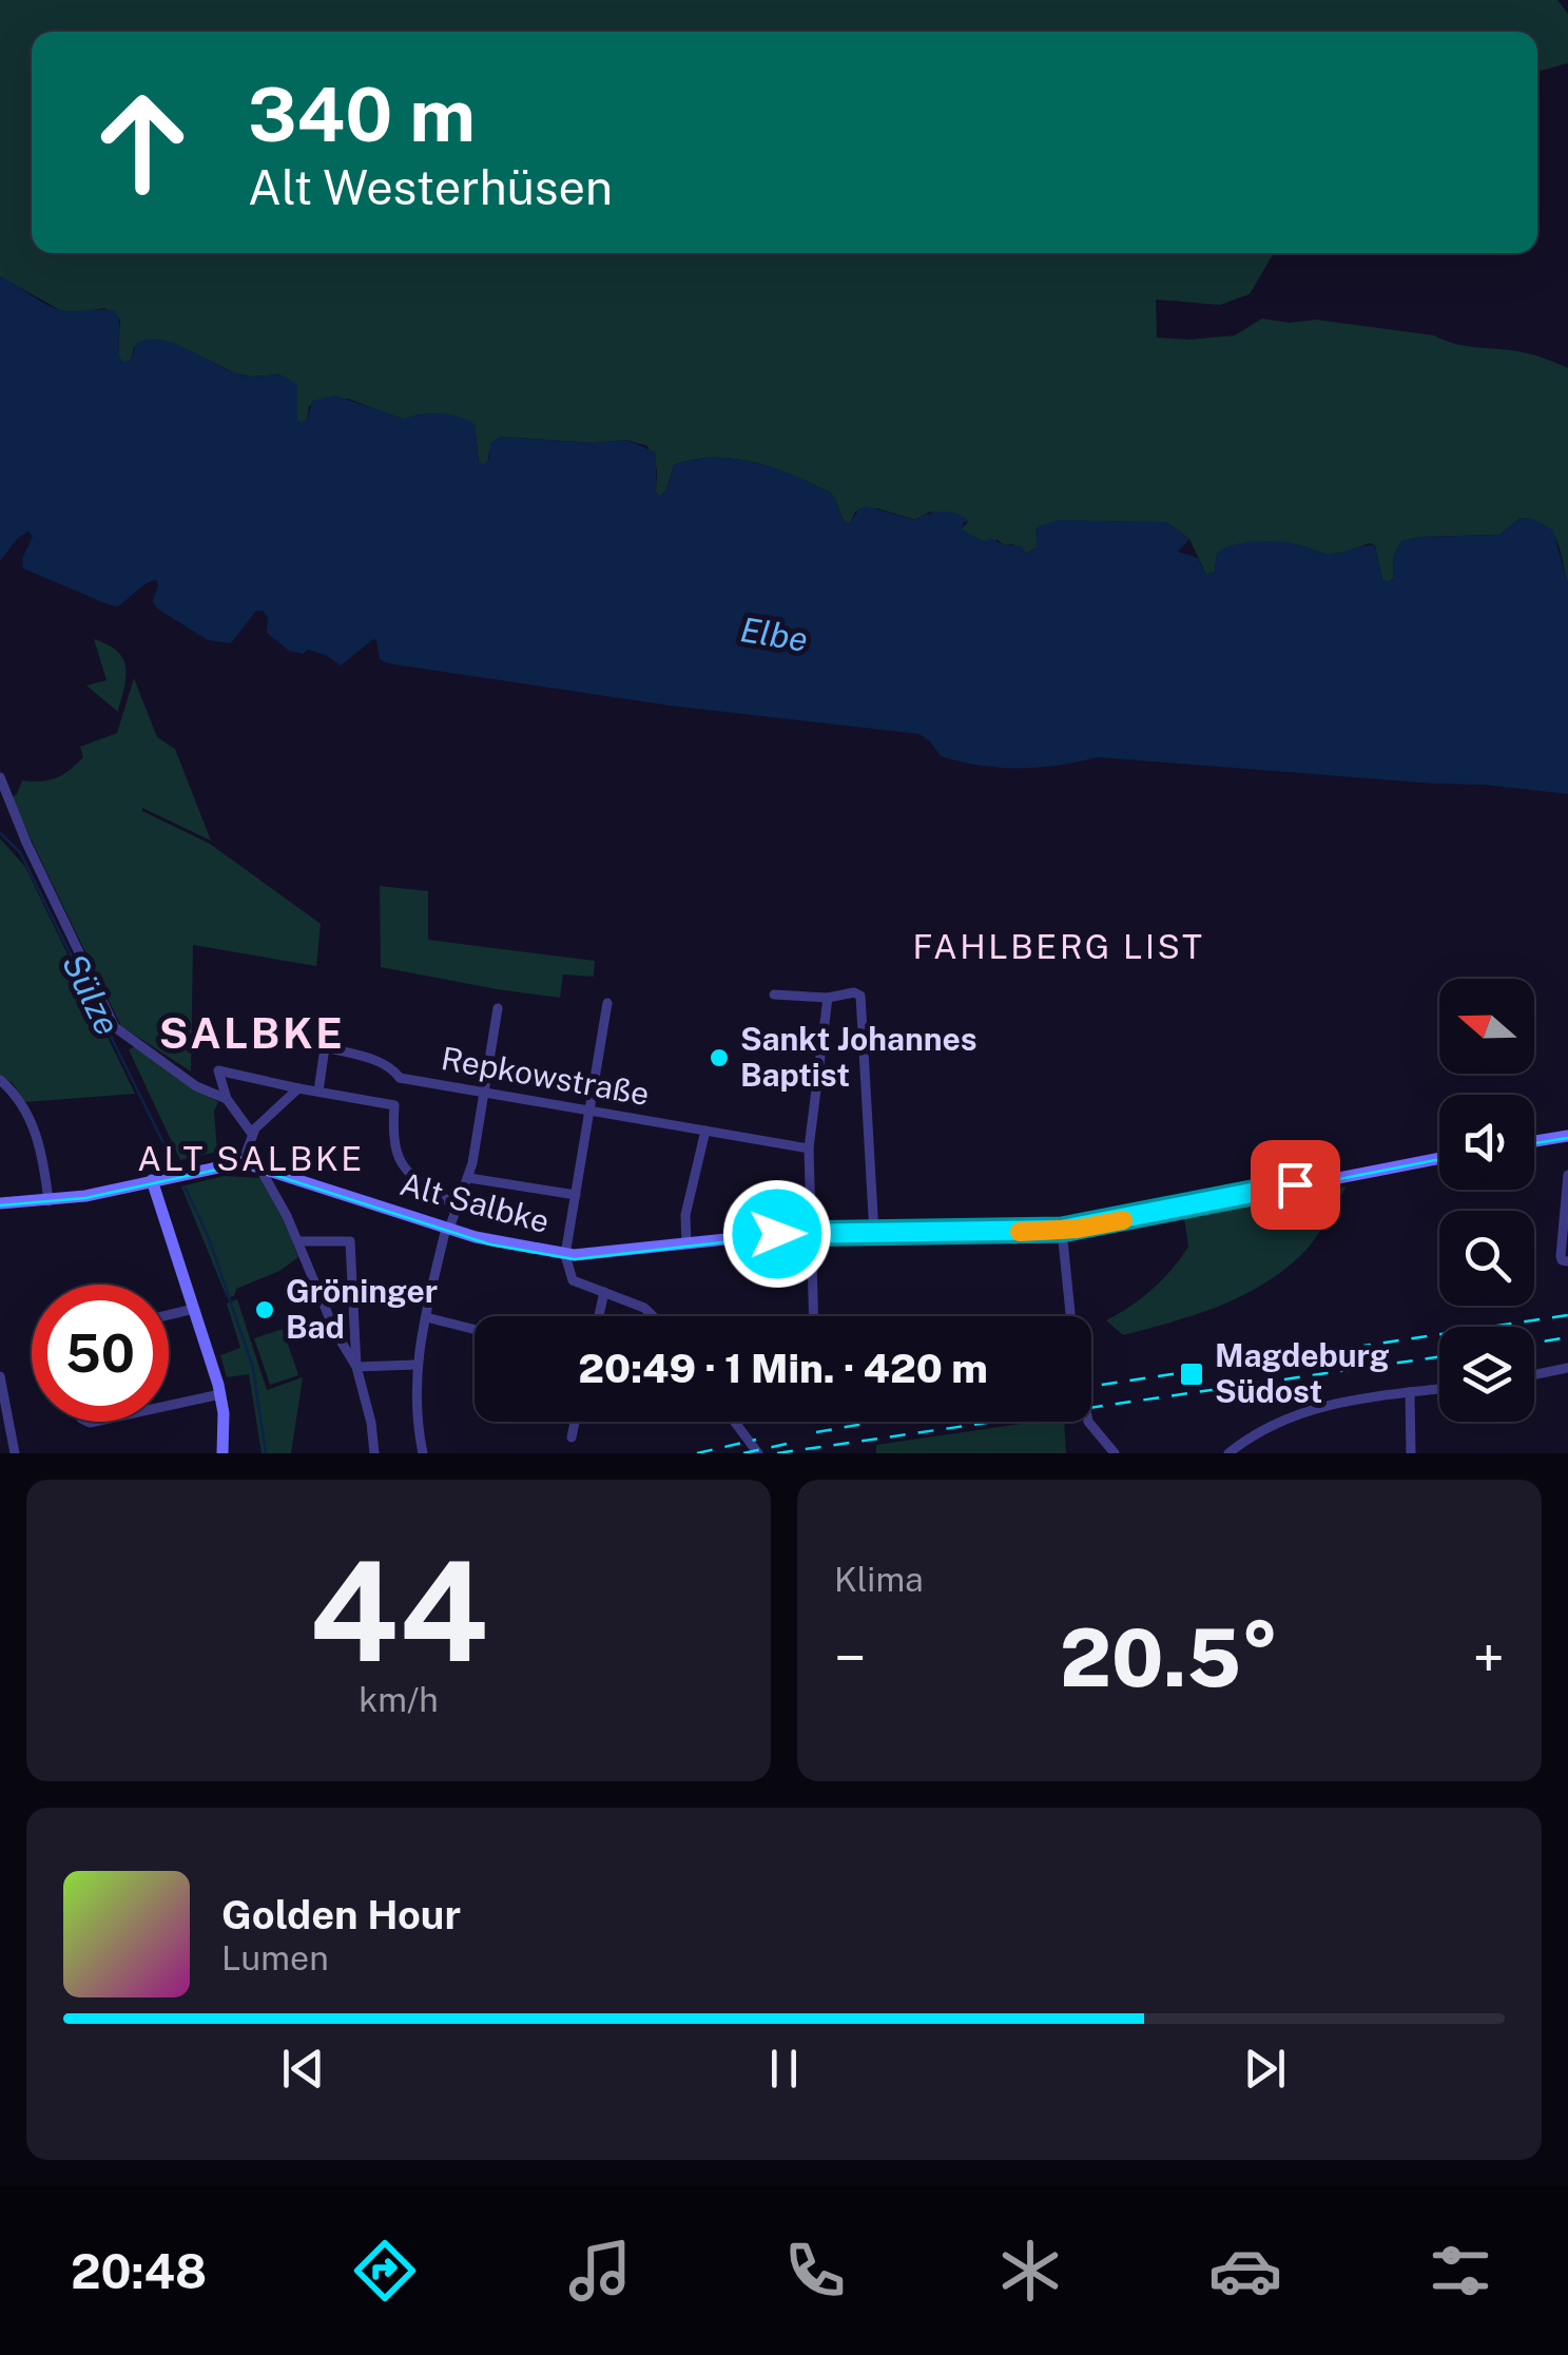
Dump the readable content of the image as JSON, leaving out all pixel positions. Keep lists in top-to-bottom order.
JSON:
{
  "streets": {
    "main road": ["Alt Salbke"],
    "street": ["Repkowstraße"]
  },
  "districts": ["FAHLBERG LIST", "SALBKE", "ALT SALBKE"],
  "water": ["Elbe", "Sülze"],
  "places": {
    "other": ["Sankt Johannes Baptist", "Gröninger Bad"],
    "transit": ["Magdeburg Südost"]
  },
  "north": "left",
  "page": {
    "turn": ["340 m", "Alt Westerhüsen"],
    "limit": "50",
    "trip": "20:49 · 1 Min. · 420 m",
    "tile": [
      ["44", "km/h"],
      "Klima"
    ],
    "heat": ["−", "20.5°", "+"],
    "song": ["Golden Hour", "Lumen"],
    "tabs": "20:48"
  }
}
